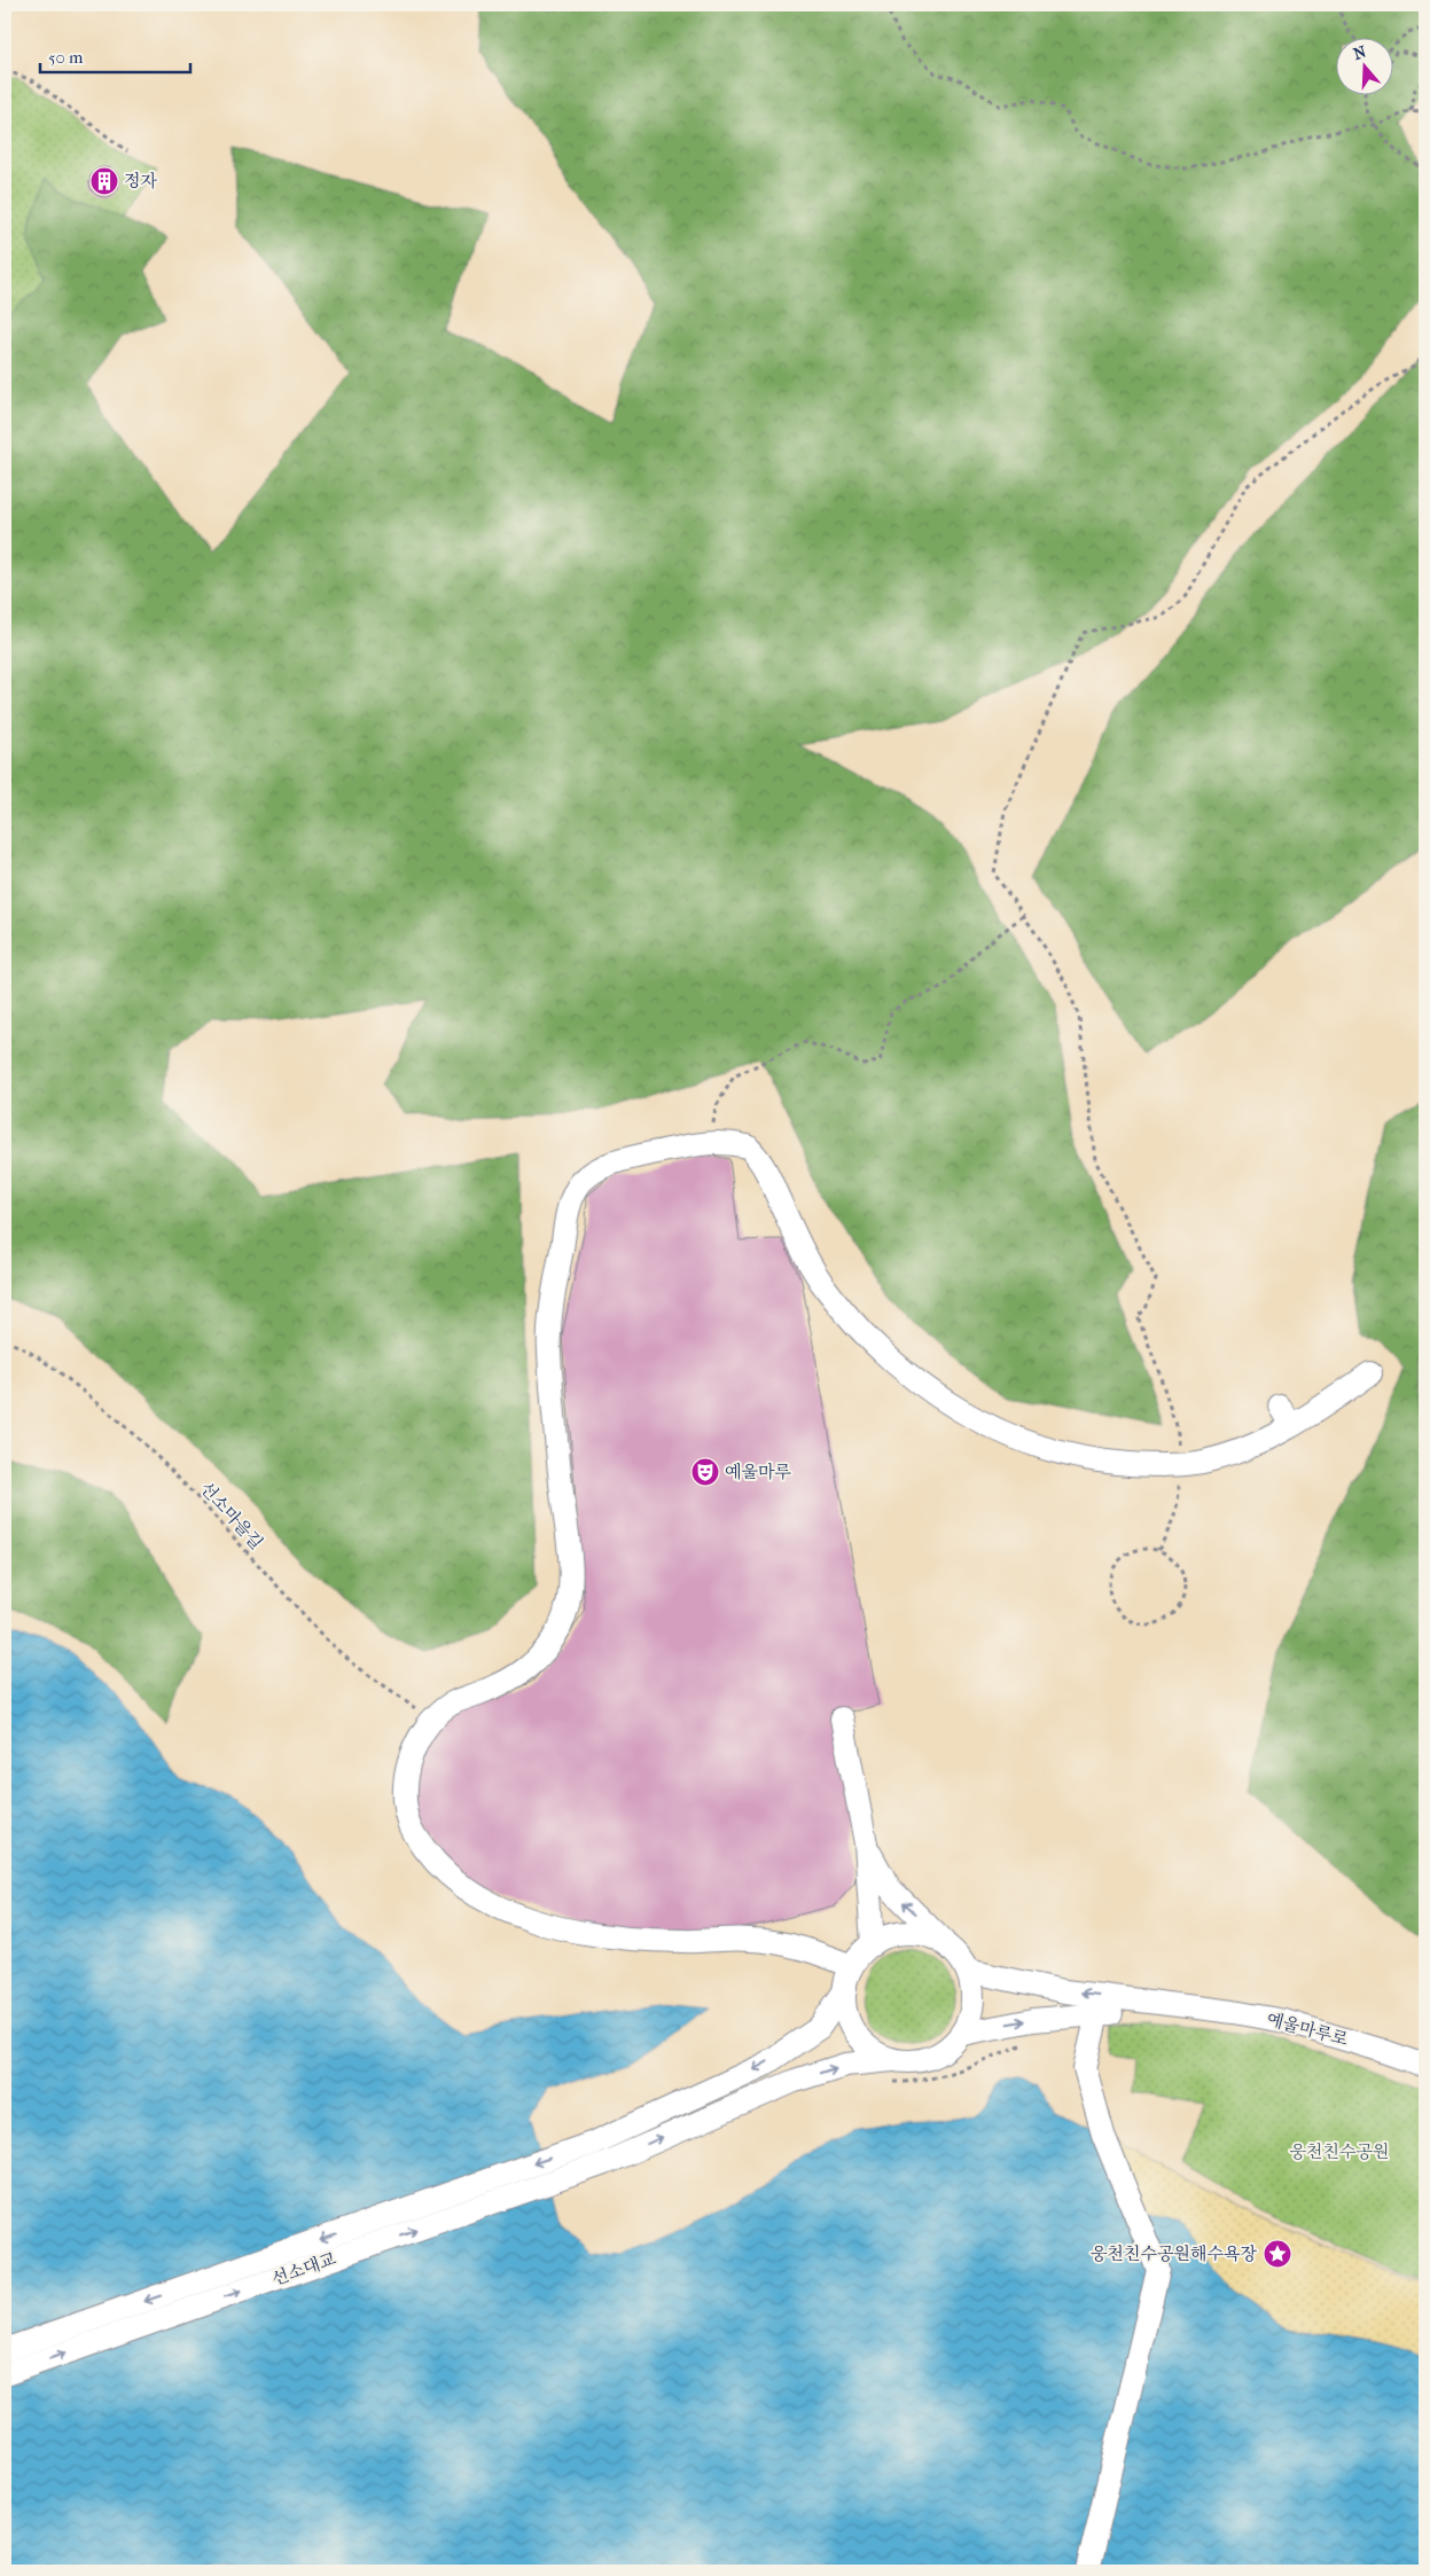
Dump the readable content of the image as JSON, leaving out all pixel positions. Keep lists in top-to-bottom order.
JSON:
{
  "streets": {
    "street": ["예울마루로", "선소대교"],
    "path": ["선소마을길"]
  },
  "parks": ["웅천친수공원"],
  "places": {
    "building": ["정자"],
    "theatre": ["예울마루"],
    "place": ["웅천친수공원해수욕장"]
  },
  "scale_bar": "50 m",
  "north": "top"
}
